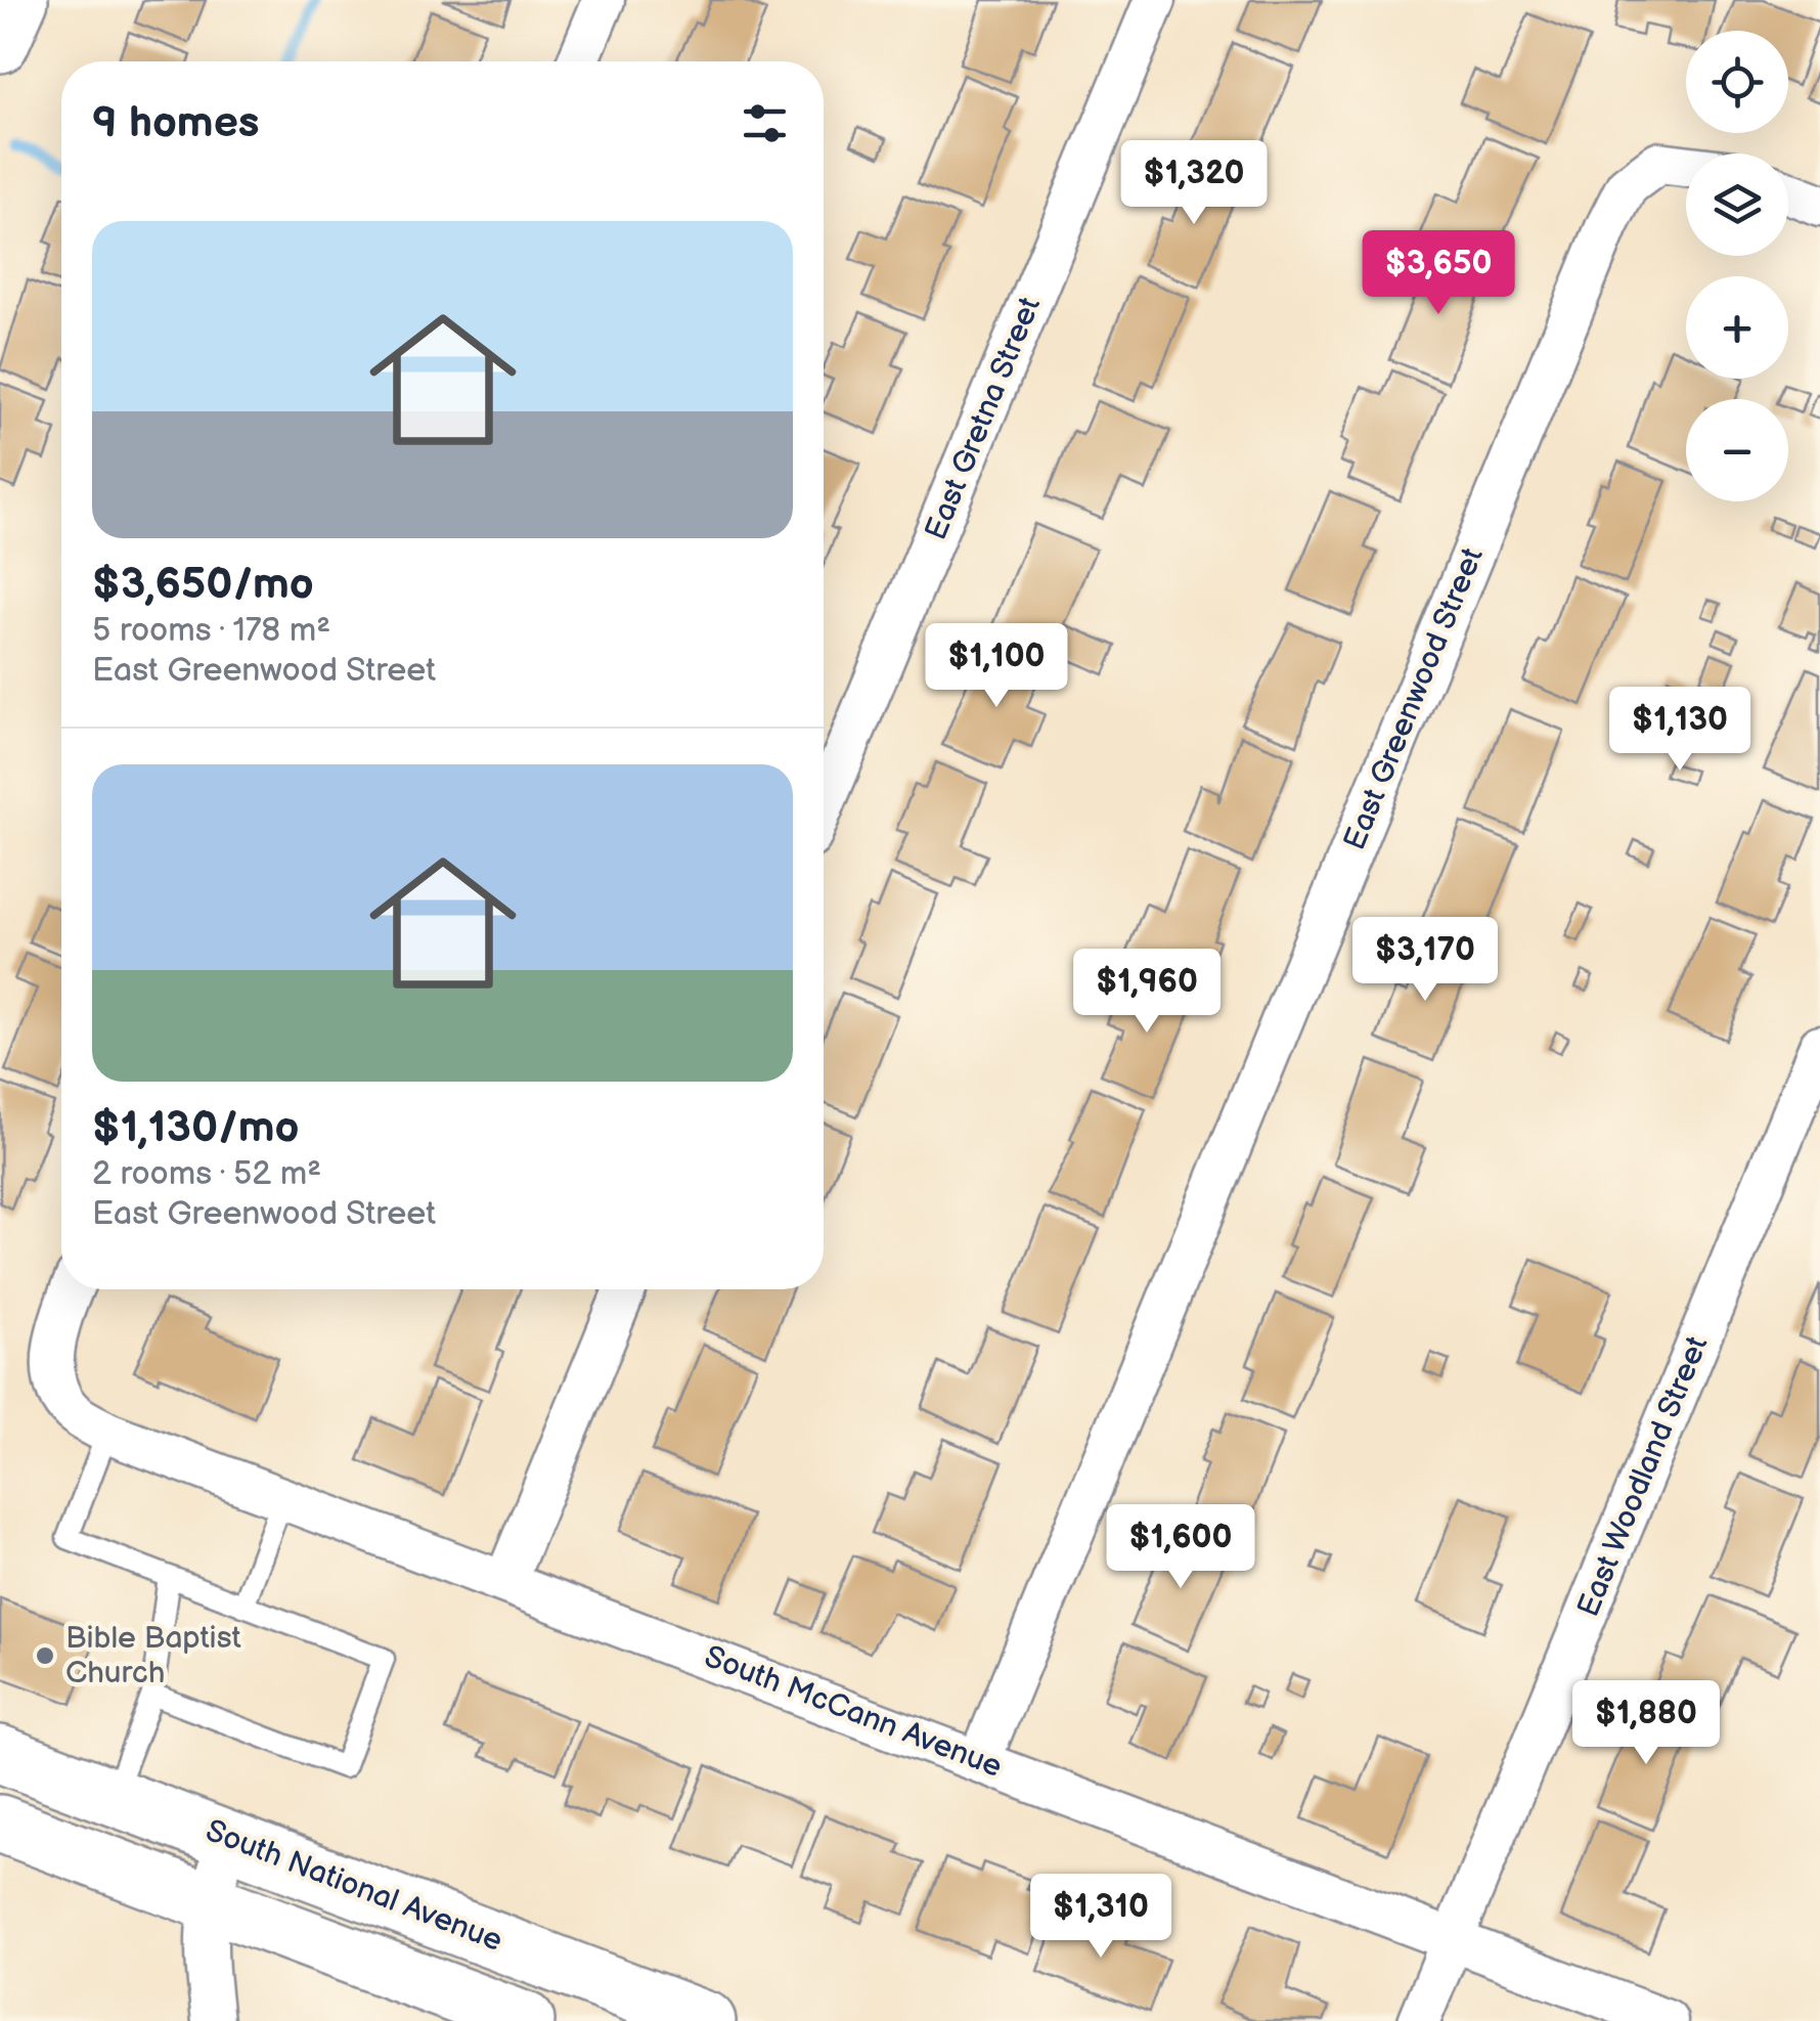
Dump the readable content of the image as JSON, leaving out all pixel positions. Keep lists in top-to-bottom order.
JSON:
{
  "streets": {
    "main road": ["South National Avenue"],
    "street": [
      "East Gretna Street",
      "East Greenwood Street",
      "East Woodland Street",
      "South McCann Avenue"
    ]
  },
  "crossings": [
    ["East Greenwood Street", "South McCann Avenue"],
    ["East Woodland Street", "South McCann Avenue"]
  ],
  "places": ["Bible Baptist Church"],
  "page": {
    "map_buttons": ["+", "−"],
    "heading": "9 homes",
    "price": [
      "$1,320",
      "$3,650",
      "$1,100",
      "$1,130",
      "$3,170",
      "$1,960",
      "$1,600",
      "$1,880",
      "$1,310"
    ],
    "list": [
      {
        "name": "$3,650/mo",
        "note": "5 rooms · 178 m² · East Greenwood Street"
      },
      {
        "name": "$1,130/mo",
        "note": "2 rooms · 52 m² · East Greenwood Street"
      }
    ]
  }
}
